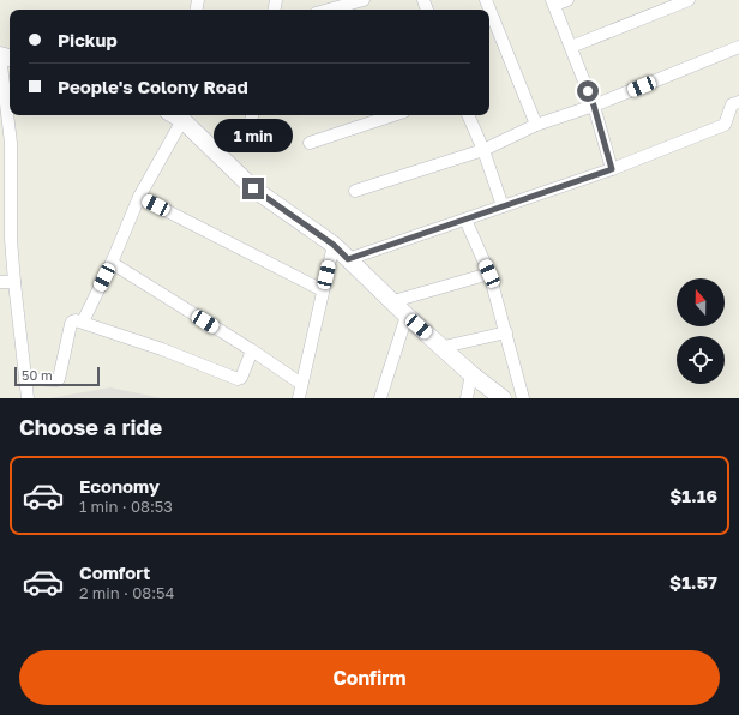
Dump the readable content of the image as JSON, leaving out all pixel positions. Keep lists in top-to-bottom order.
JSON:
{
  "scale_bar": "50 m",
  "north": "top",
  "page": {
    "banner": ["Pickup", "People's Colony Road"],
    "bubble": "1 min",
    "scale": "50 m",
    "heading": "Choose a ride",
    "list": [
      {
        "name": "Economy",
        "note": "1 min · 08:53",
        "value": "$1.16"
      },
      {
        "name": "Comfort",
        "note": "2 min · 08:54",
        "value": "$1.57"
      }
    ],
    "buttons": "Confirm"
  }
}
